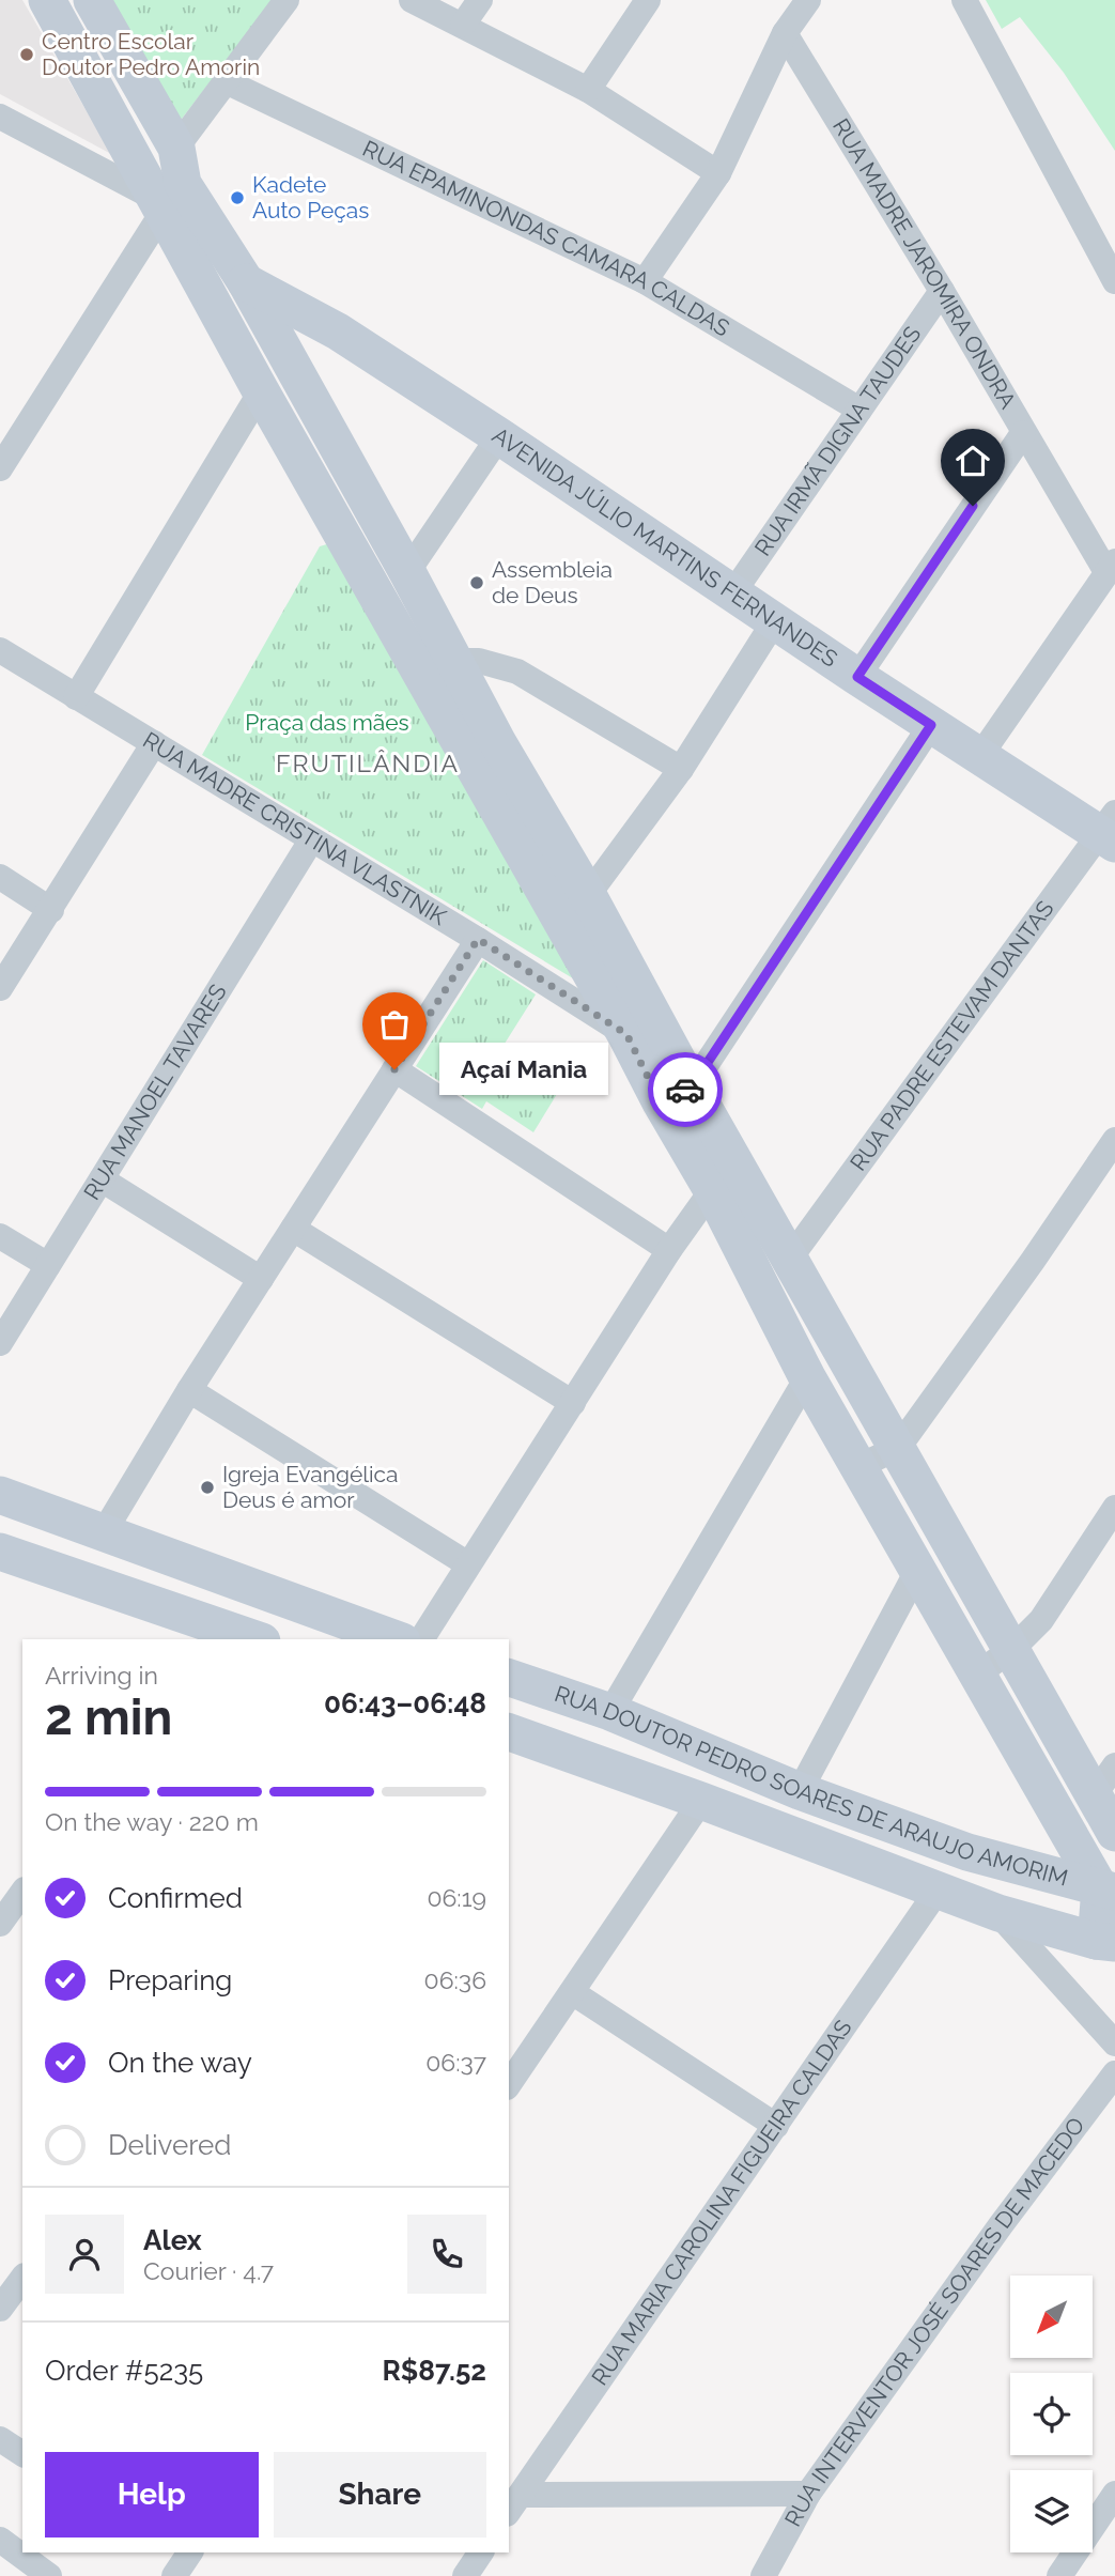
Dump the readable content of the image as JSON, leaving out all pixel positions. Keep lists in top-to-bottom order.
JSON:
{
  "streets": {
    "street": [
      "RUA EPAMINONDAS CAMARA CALDAS",
      "RUA MADRE JAROMIRA ONDRA",
      "RUA IRMÃ DIGNA TAUDES",
      "AVENIDA JÚLIO MARTINS FERNANDES",
      "RUA MADRE CRISTINA VLASTNIK",
      "RUA PADRE ESTEVAM DANTAS",
      "RUA MANOEL TAVARES",
      "RUA DOUTOR PEDRO SOARES DE ARAUJO AMORIM",
      "RUA MARIA CAROLINA FIGUEIRA CALDAS",
      "RUA INTERVENTOR JOSÉ SOARES DE MACEDO"
    ]
  },
  "crossings": [
    ["RUA EPAMINONDAS CAMARA CALDAS", "RUA IRMÃ DIGNA TAUDES"],
    ["RUA MADRE JAROMIRA ONDRA", "RUA IRMÃ DIGNA TAUDES"],
    ["RUA IRMÃ DIGNA TAUDES", "AVENIDA JÚLIO MARTINS FERNANDES"],
    ["AVENIDA JÚLIO MARTINS FERNANDES", "RUA PADRE ESTEVAM DANTAS"],
    ["RUA MADRE CRISTINA VLASTNIK", "RUA MANOEL TAVARES"]
  ],
  "districts": ["FRUTILÂNDIA"],
  "parks": ["Praça das mães"],
  "places": [
    "Centro Escolar Doutor Pedro Amorin",
    "Kadete Auto Peças",
    "Assembleia de Deus",
    "Açaí Mania",
    "Igreja Evangélica Deus é amor"
  ],
  "north": "bottom left",
  "page": {
    "bubble": "Açaí Mania",
    "heading": ["2 min", "Arriving in", "06:43–06:48"],
    "panel": [
      "Alex",
      "Courier · 4.7",
      "Order #5235",
      "R$87.52"
    ],
    "bar": "On the way · 220 m",
    "list": [
      ["Confirmed", "06:19"],
      ["Preparing", "06:36"],
      ["On the way", "06:37"],
      "Delivered"
    ],
    "buttons": ["Help", "Share"]
  }
}
